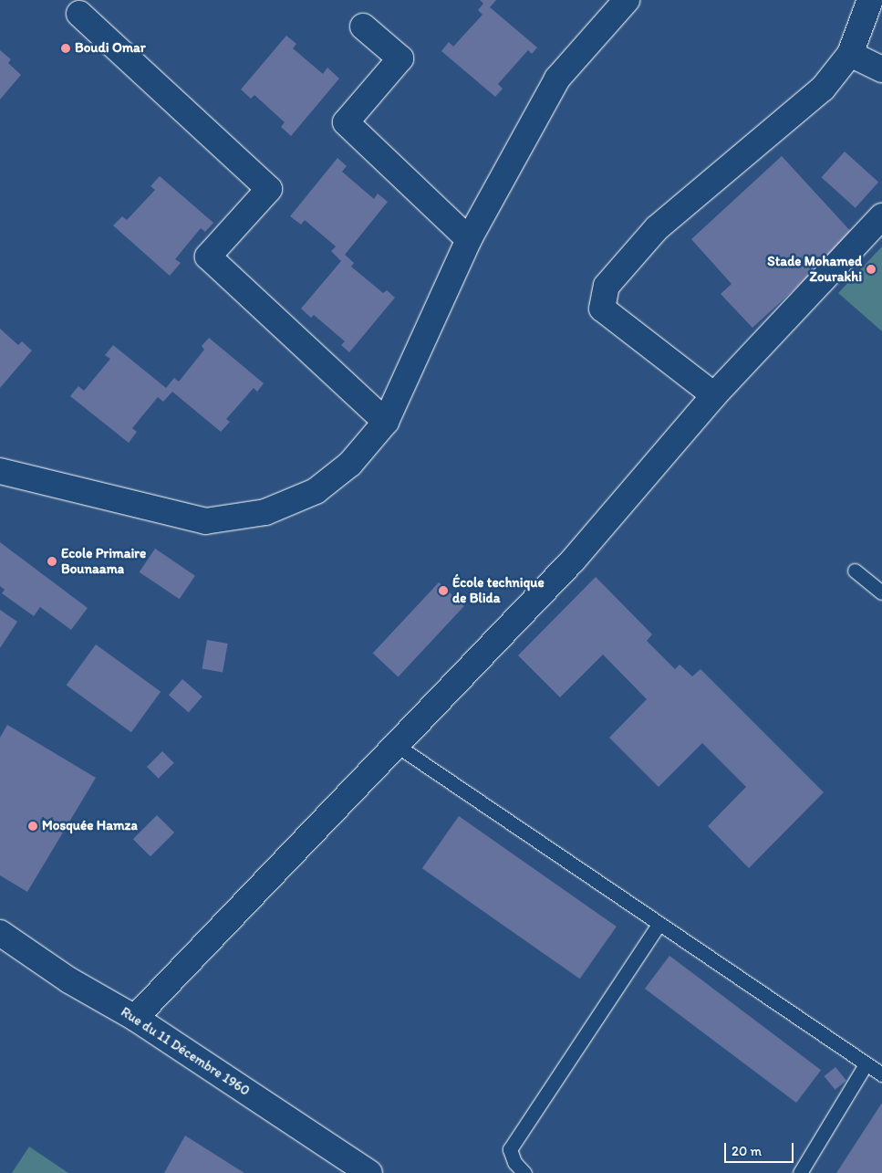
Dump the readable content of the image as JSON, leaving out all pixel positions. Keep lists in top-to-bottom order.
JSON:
{
  "streets": {
    "street": ["Rue du 11 Décembre 1960"]
  },
  "places": [
    "Boudi Omar",
    "Stade Mohamed Zourakhi",
    "Ecole Primaire Bounaama",
    "École technique de Blida",
    "Mosquée Hamza"
  ],
  "scale_bar": "20 m"
}
